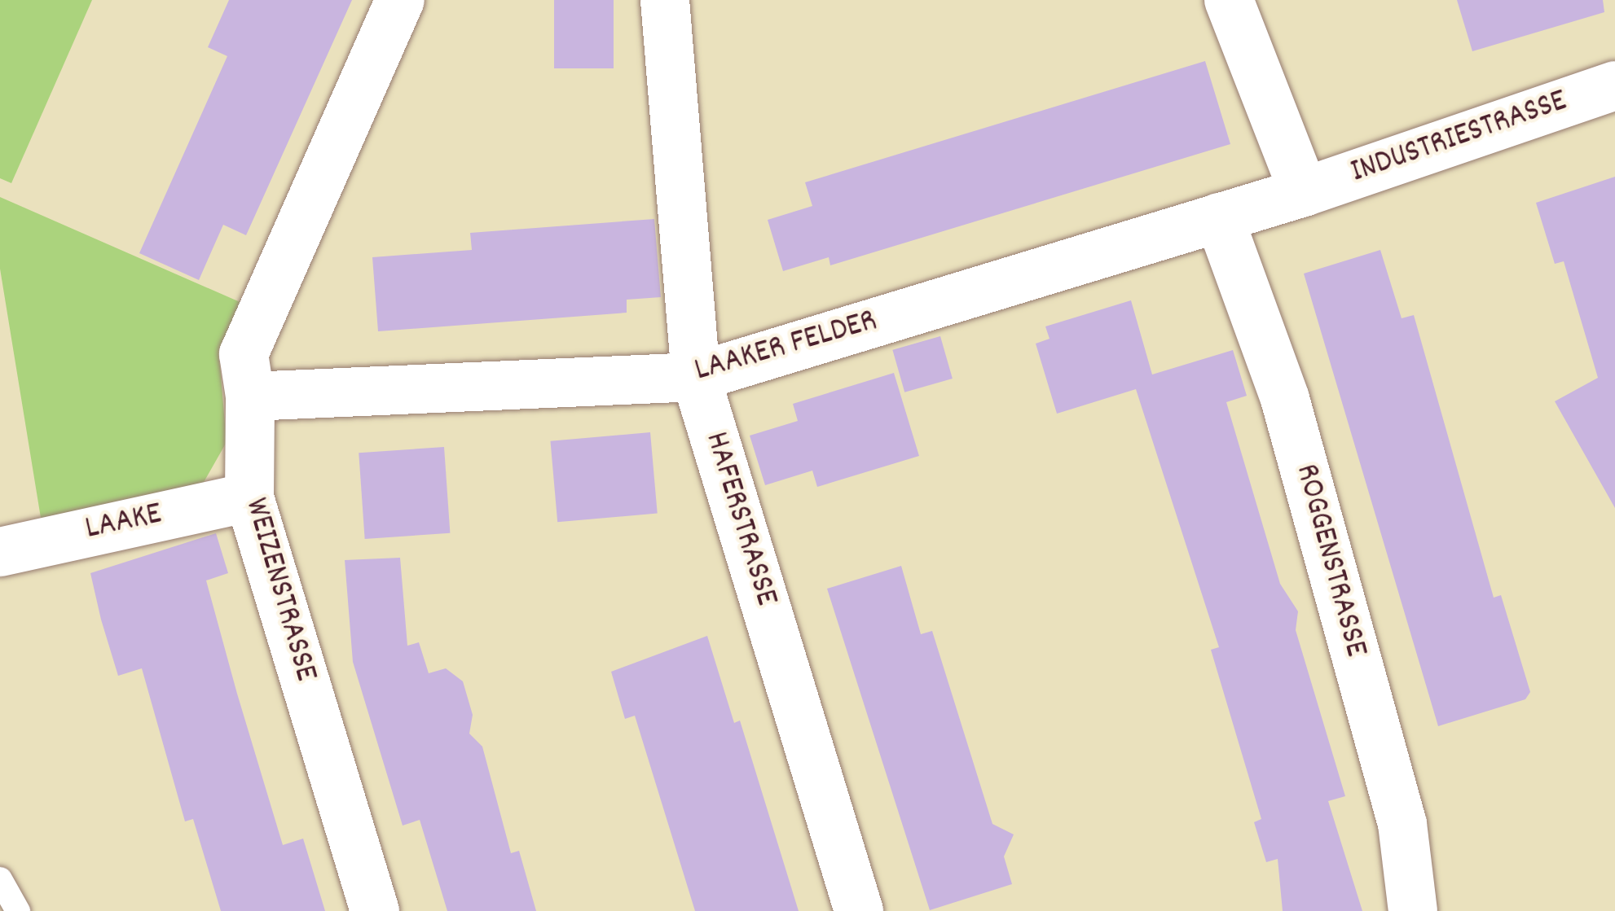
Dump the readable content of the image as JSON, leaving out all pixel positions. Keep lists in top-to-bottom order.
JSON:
{
  "streets": {
    "street": [
      "INDUSTRIESTRASSE",
      "LAAKER FELDER",
      "HAFERSTRASSE",
      "LAAKE",
      "ROGGENSTRASSE",
      "WEIZENSTRASSE"
    ]
  },
  "crossings": [
    ["INDUSTRIESTRASSE", "LAAKER FELDER"],
    ["LAAKER FELDER", "HAFERSTRASSE"],
    ["LAAKER FELDER", "ROGGENSTRASSE"],
    ["LAAKER FELDER", "WEIZENSTRASSE"],
    ["LAAKE", "WEIZENSTRASSE"]
  ]
}
